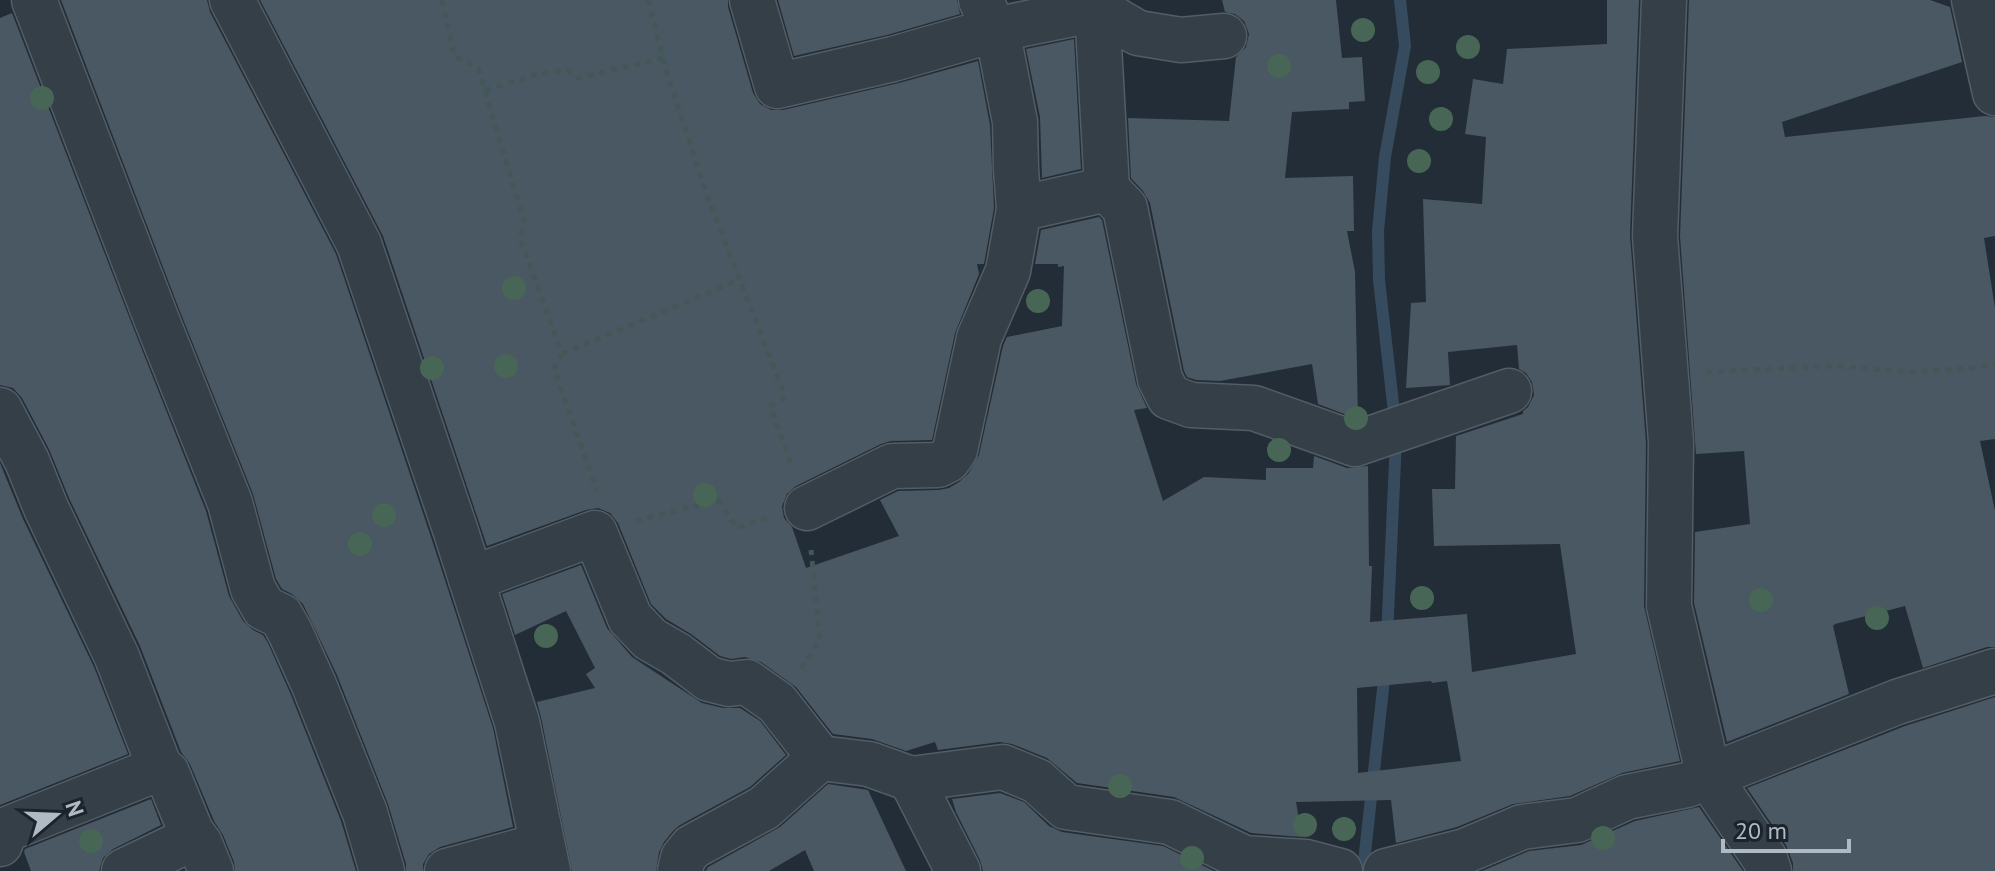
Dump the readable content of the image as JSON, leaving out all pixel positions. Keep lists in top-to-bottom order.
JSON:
{
  "scale_bar": "20 m",
  "north": "right"
}
